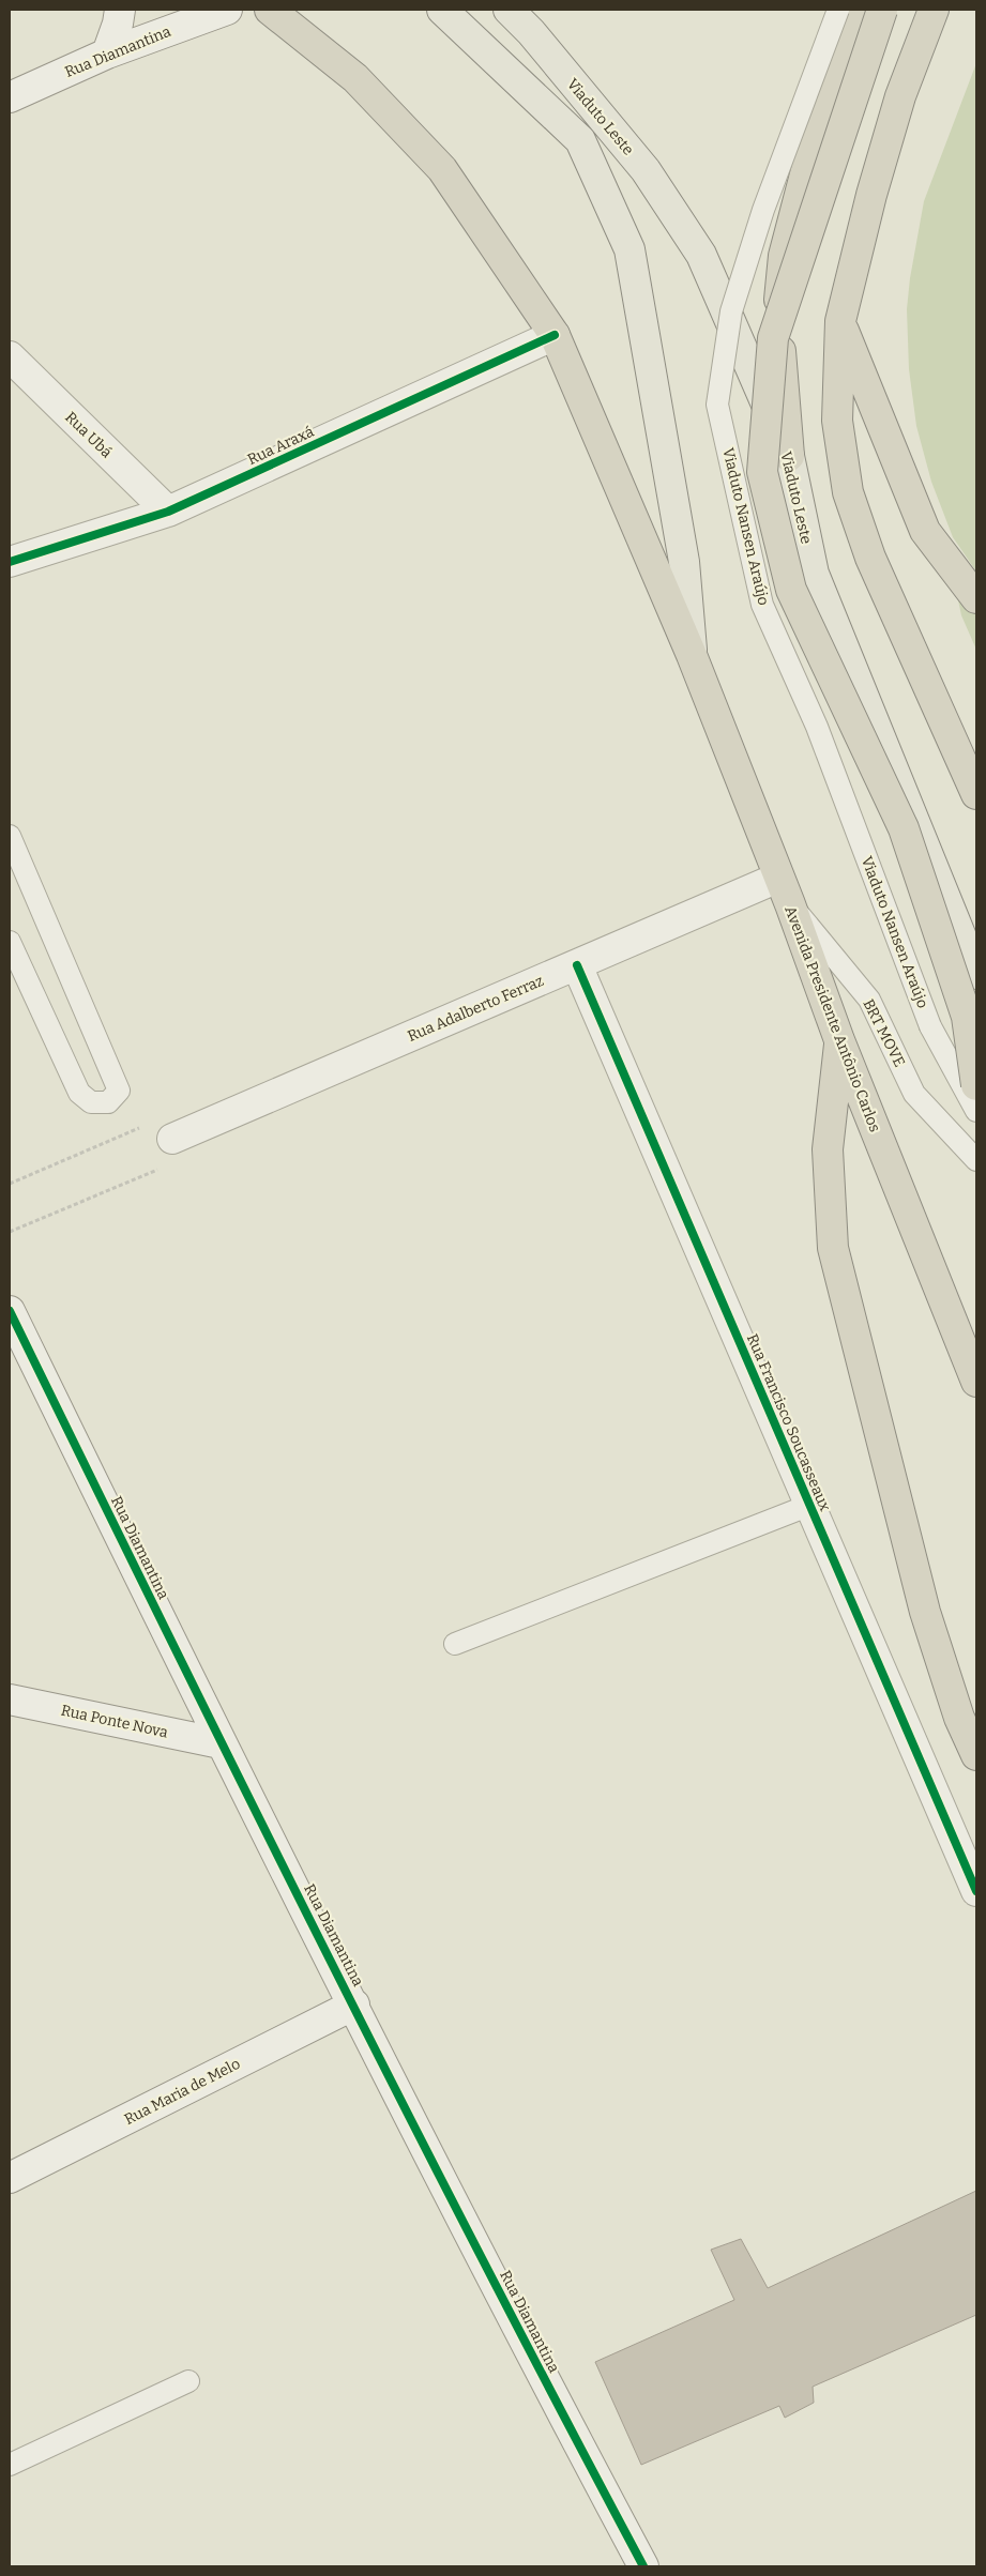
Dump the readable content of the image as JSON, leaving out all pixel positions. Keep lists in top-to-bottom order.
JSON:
{
  "streets": {
    "highway": ["Avenida Presidente Antônio Carlos"],
    "main road": ["Viaduto Leste"],
    "street": [
      "Rua Diamantina",
      "Rua Ubá",
      "Rua Araxá",
      "Rua Adalberto Ferraz",
      "Rua Francisco Soucasseaux",
      "Rua Ponte Nova",
      "Rua Maria de Melo"
    ],
    "lane": ["Viaduto Nansen Araújo", "BRT MOVE"]
  },
  "crossings": [
    ["Rua Diamantina", "Rua Ponte Nova"],
    ["Rua Diamantina", "Rua Maria de Melo"],
    ["Viaduto Leste", "Avenida Presidente Antônio Carlos"],
    ["Rua Ubá", "Rua Araxá"],
    ["Rua Araxá", "Avenida Presidente Antônio Carlos"],
    ["Rua Adalberto Ferraz", "Avenida Presidente Antônio Carlos"],
    ["Rua Adalberto Ferraz", "Rua Francisco Soucasseaux"],
    ["Avenida Presidente Antônio Carlos", "BRT MOVE"]
  ]
}
